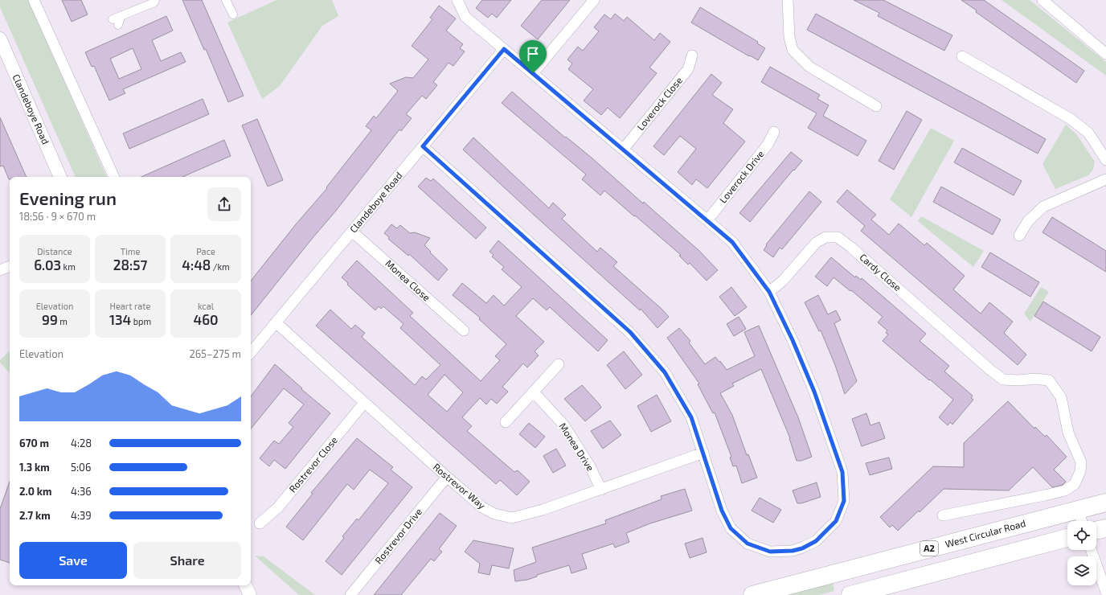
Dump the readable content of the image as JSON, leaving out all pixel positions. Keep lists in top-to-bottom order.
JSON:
{
  "streets": {
    "highway": ["West Circular Road", "A2"],
    "street": [
      "Loverock Close",
      "Clandeboye Road",
      "Loverock Drive",
      "Cardy Close",
      "Monea Close",
      "Monea Drive",
      "Rostrevor Close",
      "Rostrevor Way",
      "Rostrevor Drive"
    ]
  },
  "crossings": [
    ["Clandeboye Road", "Monea Close"],
    ["Clandeboye Road", "Rostrevor Way"],
    ["Monea Drive", "Rostrevor Way"],
    ["Rostrevor Close", "Rostrevor Way"],
    ["Rostrevor Way", "Rostrevor Drive"]
  ],
  "page": {
    "heading": ["Evening run", "18:56 · 9 × 670 m"],
    "stats": [
      ["Distance", "6.03 km"],
      ["Time", "28:57"],
      ["Pace", "4:48 /km"],
      ["Elevation", "99 m"],
      ["Heart rate", "134 bpm"],
      ["kcal", "460"]
    ],
    "chart": ["Elevation", "265–275 m"],
    "list": [
      {
        "name": "670 m",
        "note": "4:28"
      },
      {
        "name": "1.3 km",
        "note": "5:06"
      },
      {
        "name": "2.0 km",
        "note": "4:36"
      },
      {
        "name": "2.7 km",
        "note": "4:39"
      }
    ],
    "buttons": ["Save", "Share"]
  }
}
